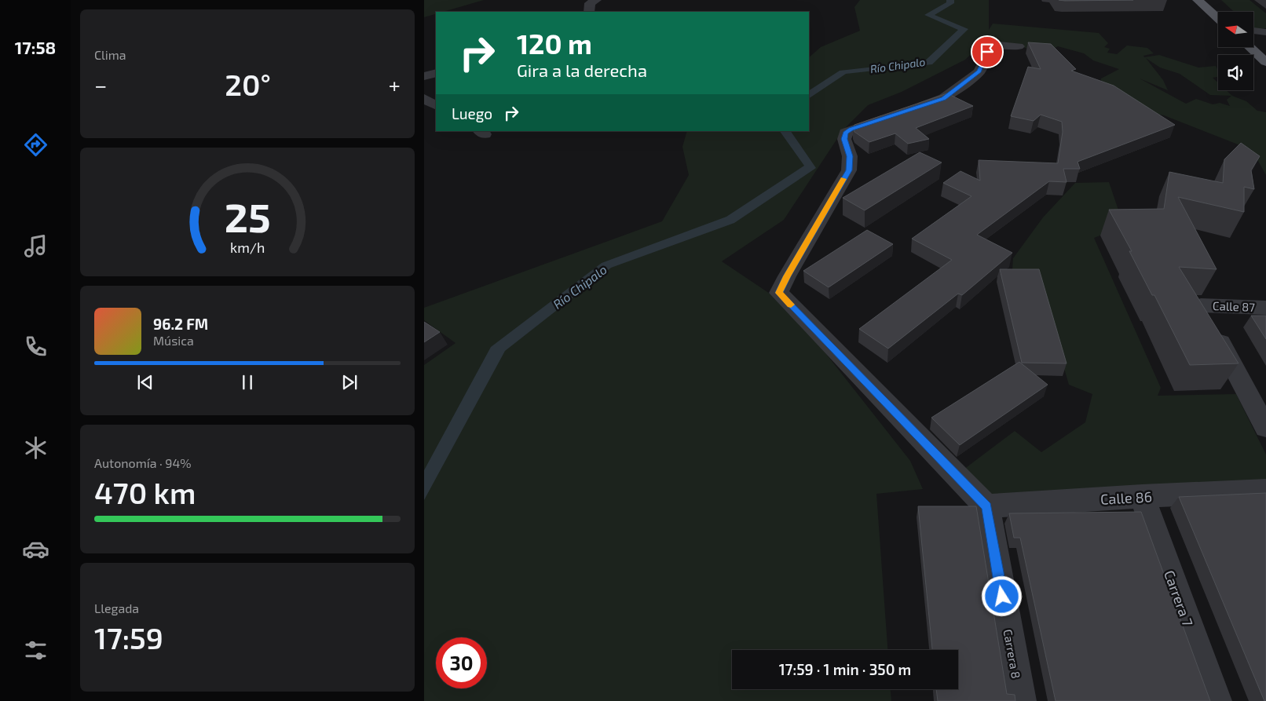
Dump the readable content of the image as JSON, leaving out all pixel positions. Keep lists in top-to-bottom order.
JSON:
{
  "streets": {
    "street": [
      "Calle 87",
      "Calle 86",
      "Carrera 7",
      "Carrera 8"
    ]
  },
  "crossings": [
    ["Calle 86", "Carrera 7"],
    ["Calle 86", "Carrera 8"]
  ],
  "water": ["Río Chipalo"],
  "north": "left",
  "page": {
    "tabs": "17:58",
    "tile": [
      "Clima",
      ["Autonomía · 94%", "470 km"],
      ["Llegada", "17:59"]
    ],
    "turn": ["120 m", "Gira a la derecha"],
    "heat": ["−", "20°", "+"],
    "then": "Luego",
    "song": ["96.2 FM", "Música"],
    "limit": "30",
    "trip": "17:59 · 1 min · 350 m",
    "gauge": ["25", "km/h"]
  }
}
